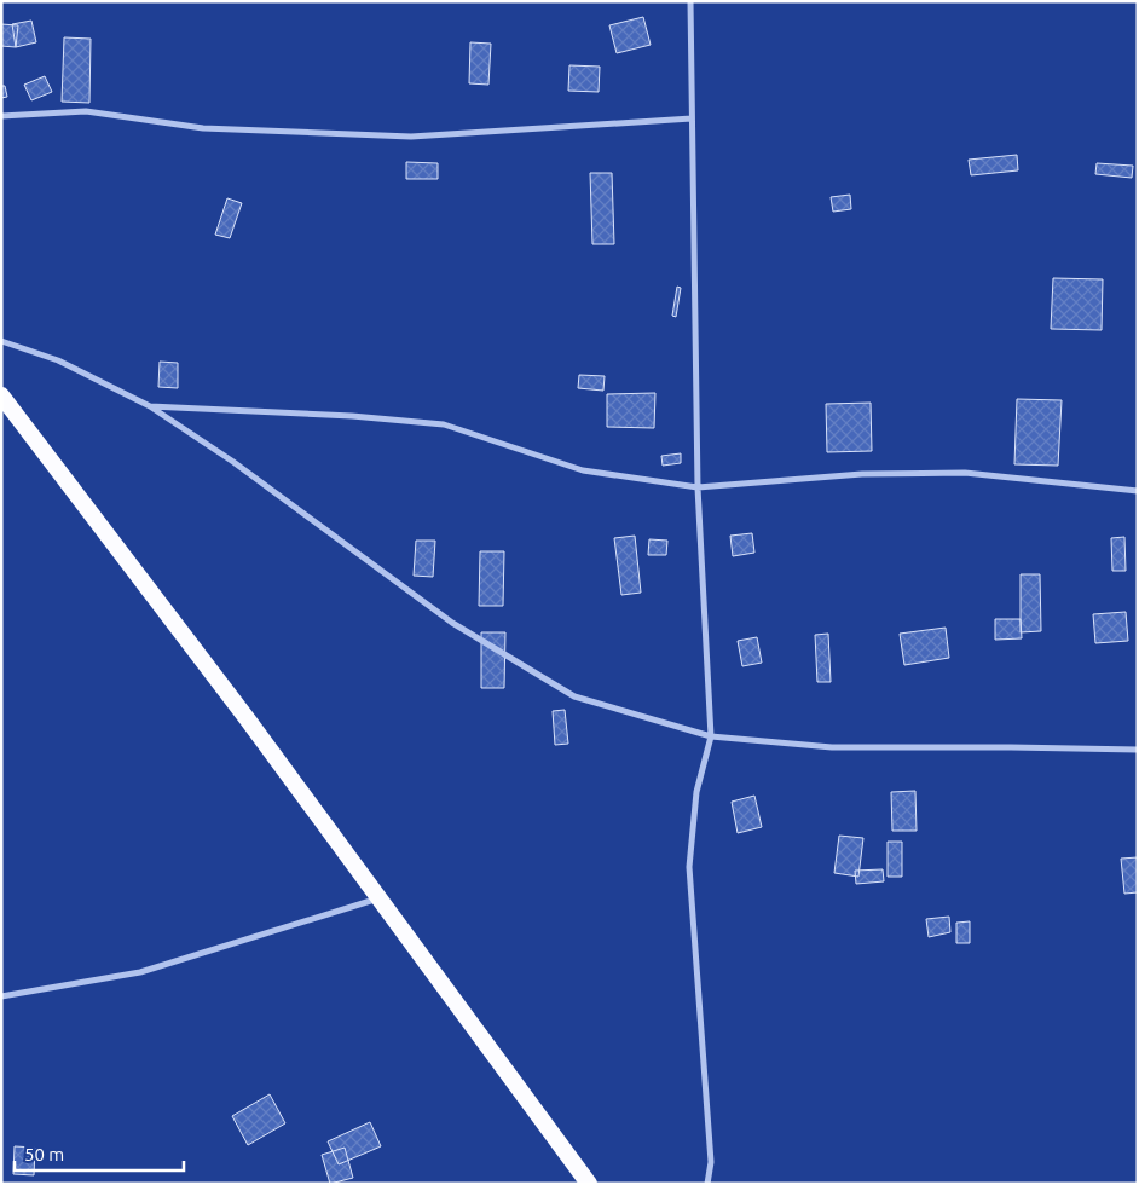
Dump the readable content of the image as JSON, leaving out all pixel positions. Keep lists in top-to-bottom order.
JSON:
{
  "scale_bar": "50 m"
}
